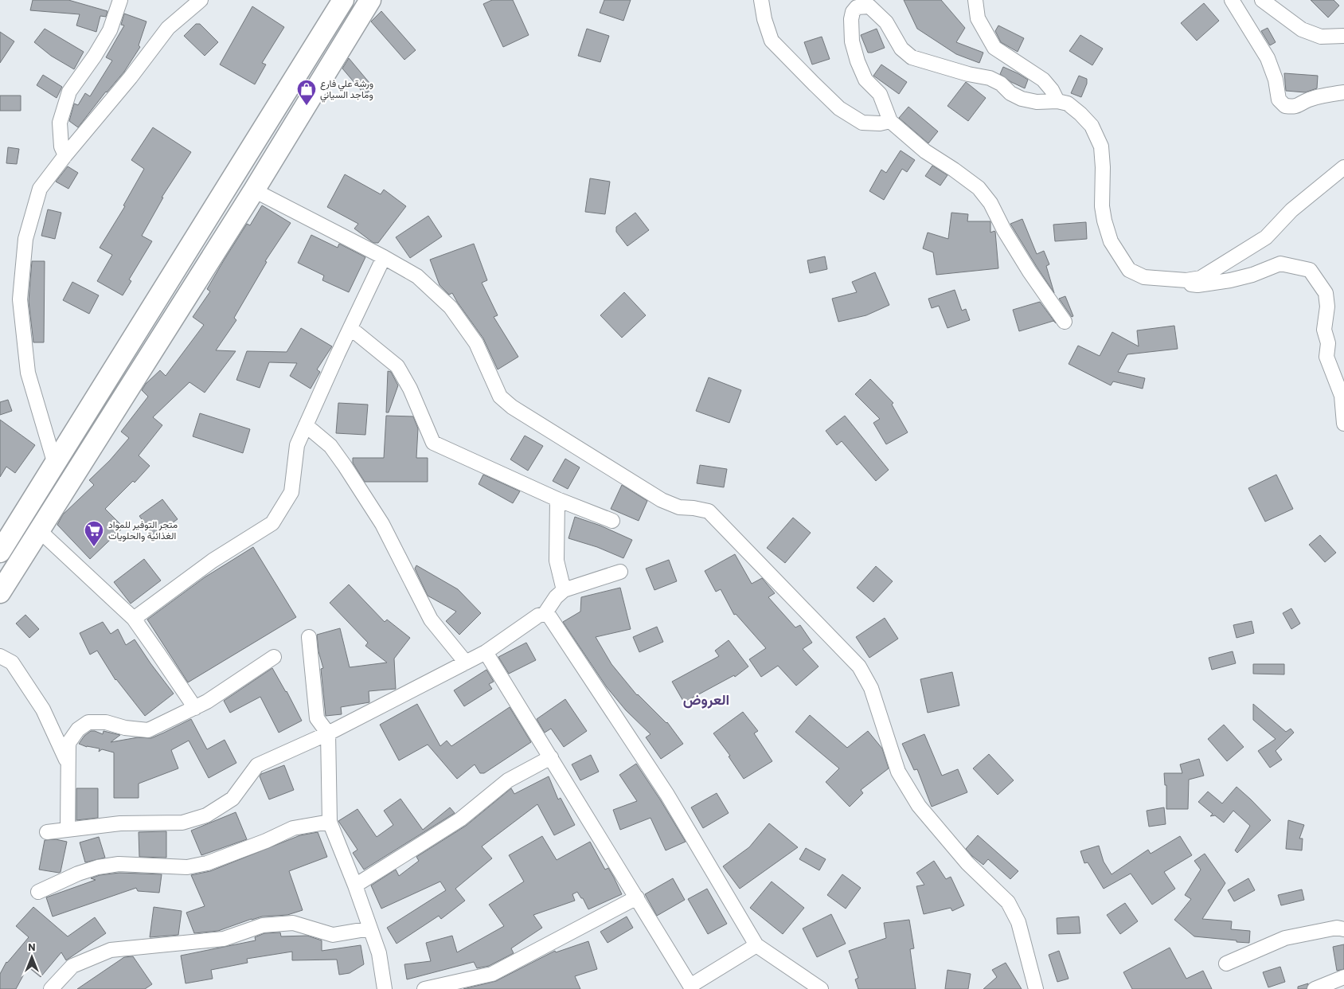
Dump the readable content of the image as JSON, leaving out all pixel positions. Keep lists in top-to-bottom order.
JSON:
{
  "districts": ["العروض"],
  "places": {
    "shop": ["ورشة علي فارع وماجد السياني"],
    "supermarket": ["متجر التوفير للمواد الغذائية والحلويات"]
  },
  "north": "top"
}
